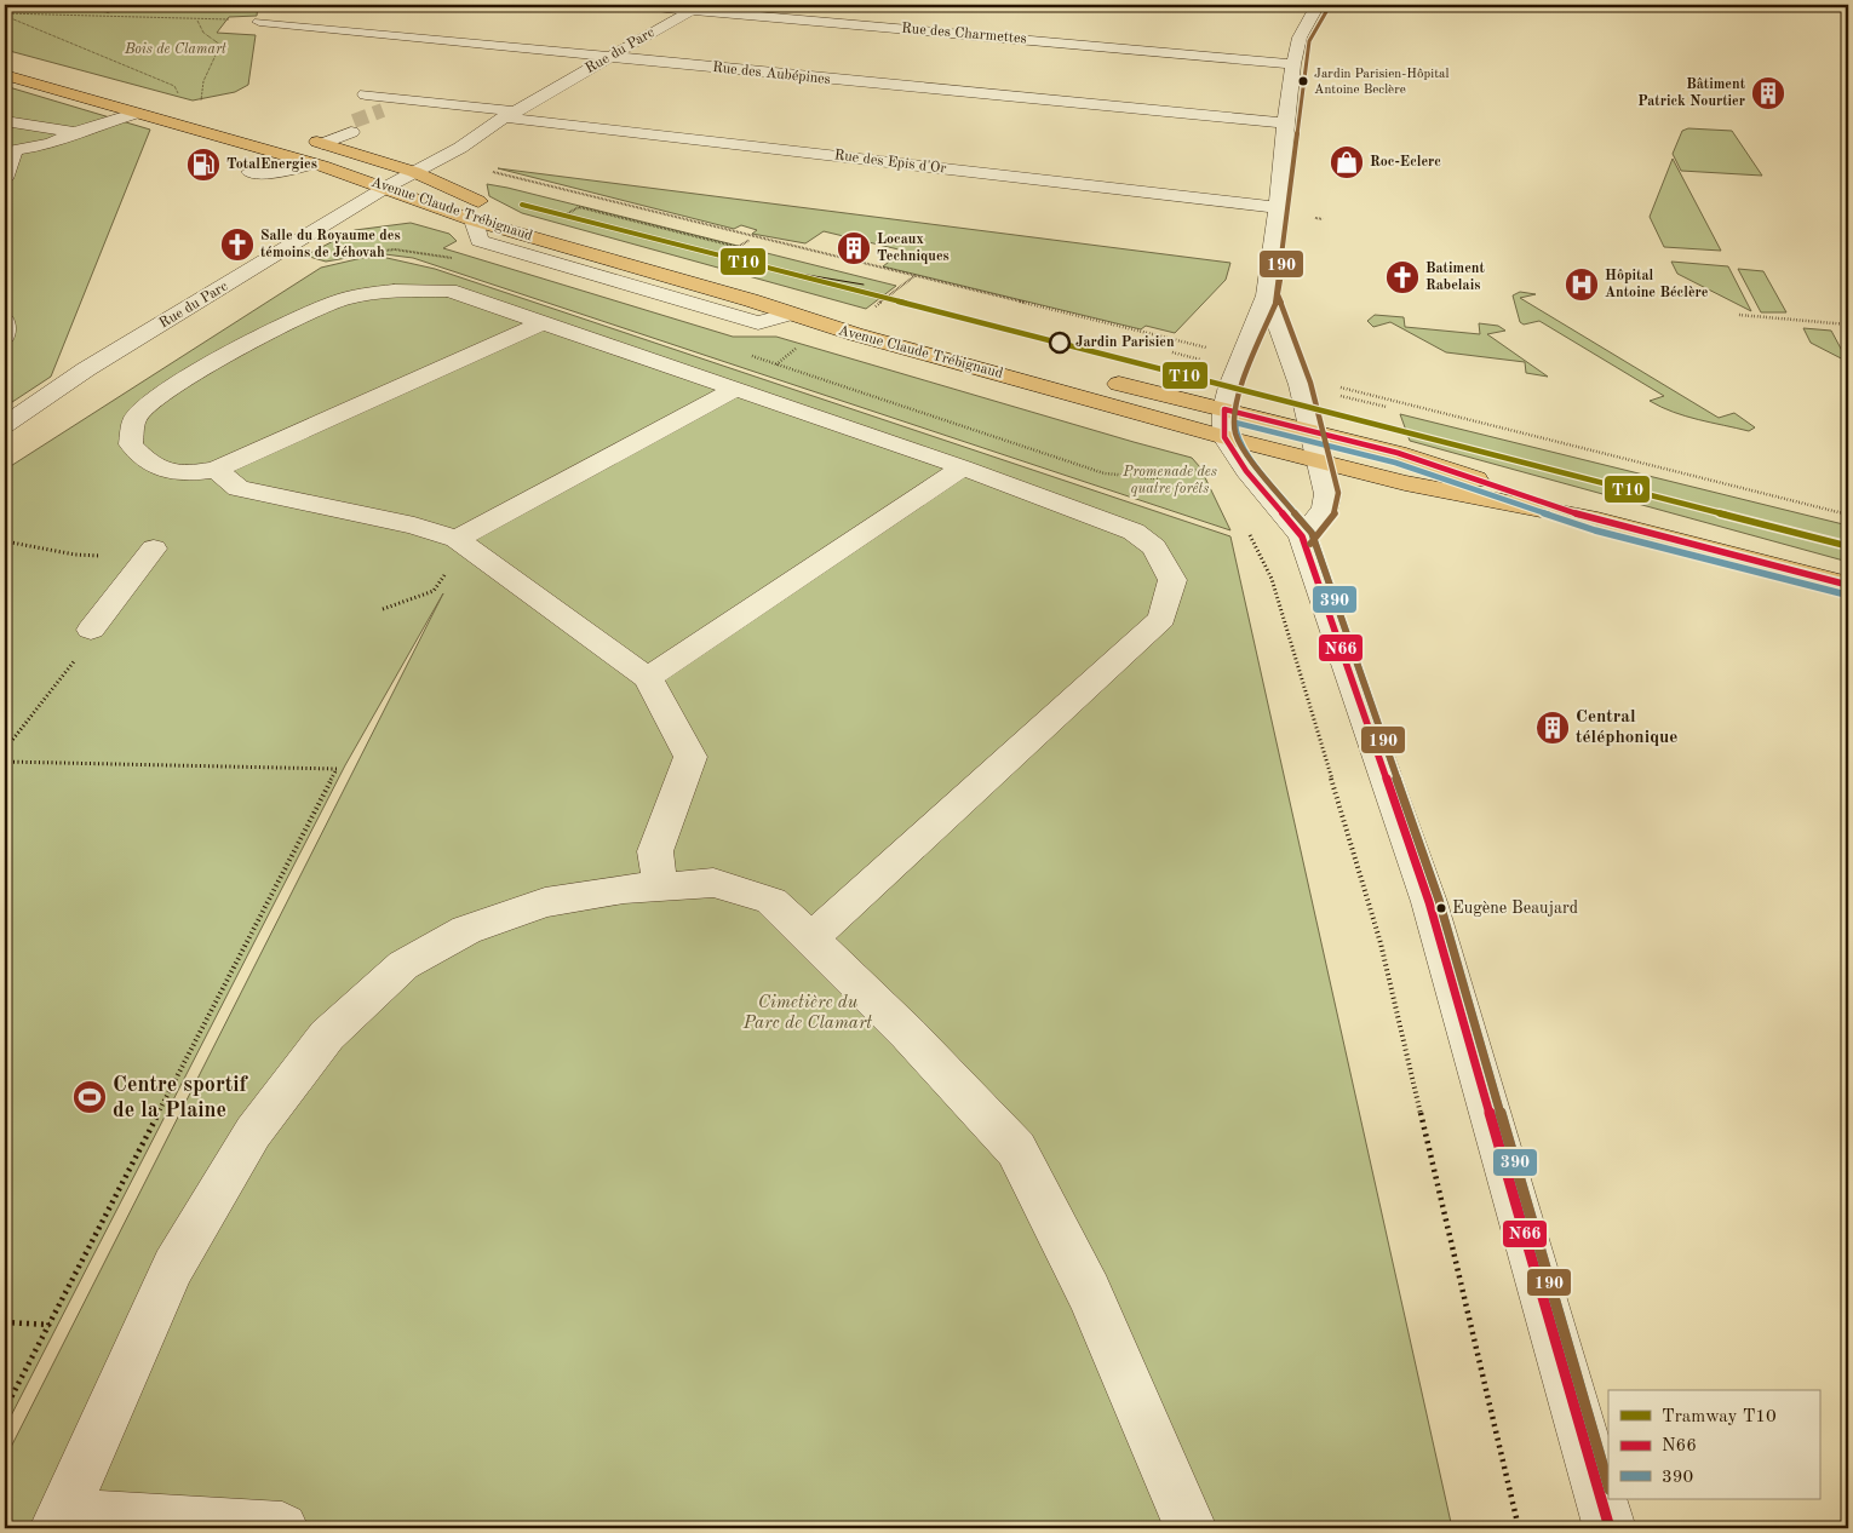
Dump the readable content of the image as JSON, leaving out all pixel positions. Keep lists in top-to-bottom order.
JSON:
{
  "streets": {
    "main road": ["Avenue Claude Trébignaud"],
    "street": [
      "Rue des Charmettes",
      "Rue du Parc",
      "Rue des Aubépines",
      "Rue des Epis d'Or"
    ]
  },
  "crossings": [
    ["Rue des Charmettes", "Rue du Parc"],
    ["Rue du Parc", "Rue des Aubépines"],
    ["Rue du Parc", "Rue des Epis d'Or"],
    ["Rue du Parc", "Avenue Claude Trébignaud"]
  ],
  "parks": ["Bois de Clamart", "Promenade des quatre forêts", "Cimetière du Parc de Clamart"],
  "places": {
    "other": ["Jardin Parisien-Hôpital Antoine Beclère", "Jardin Parisien", "Eugène Beaujard"],
    "building": ["Bâtiment Patrick Nourtier", "Locaux Techniques", "Central téléphonique"],
    "shop": ["Roc-Eclerc"],
    "fuel station": ["TotalEnergies"],
    "church": ["Salle du Royaume des témoins de Jéhovah", "Batiment Rabelais"],
    "hospital": ["Hôpital Antoine Béclère"],
    "sports": ["Centre sportif de la Plaine"]
  },
  "lines": [
    "transit line 190",
    "tram line T10",
    "transit line N66",
    "transit line 390"
  ],
  "legend": ["Tramway T10", "N66", "390"]
}
